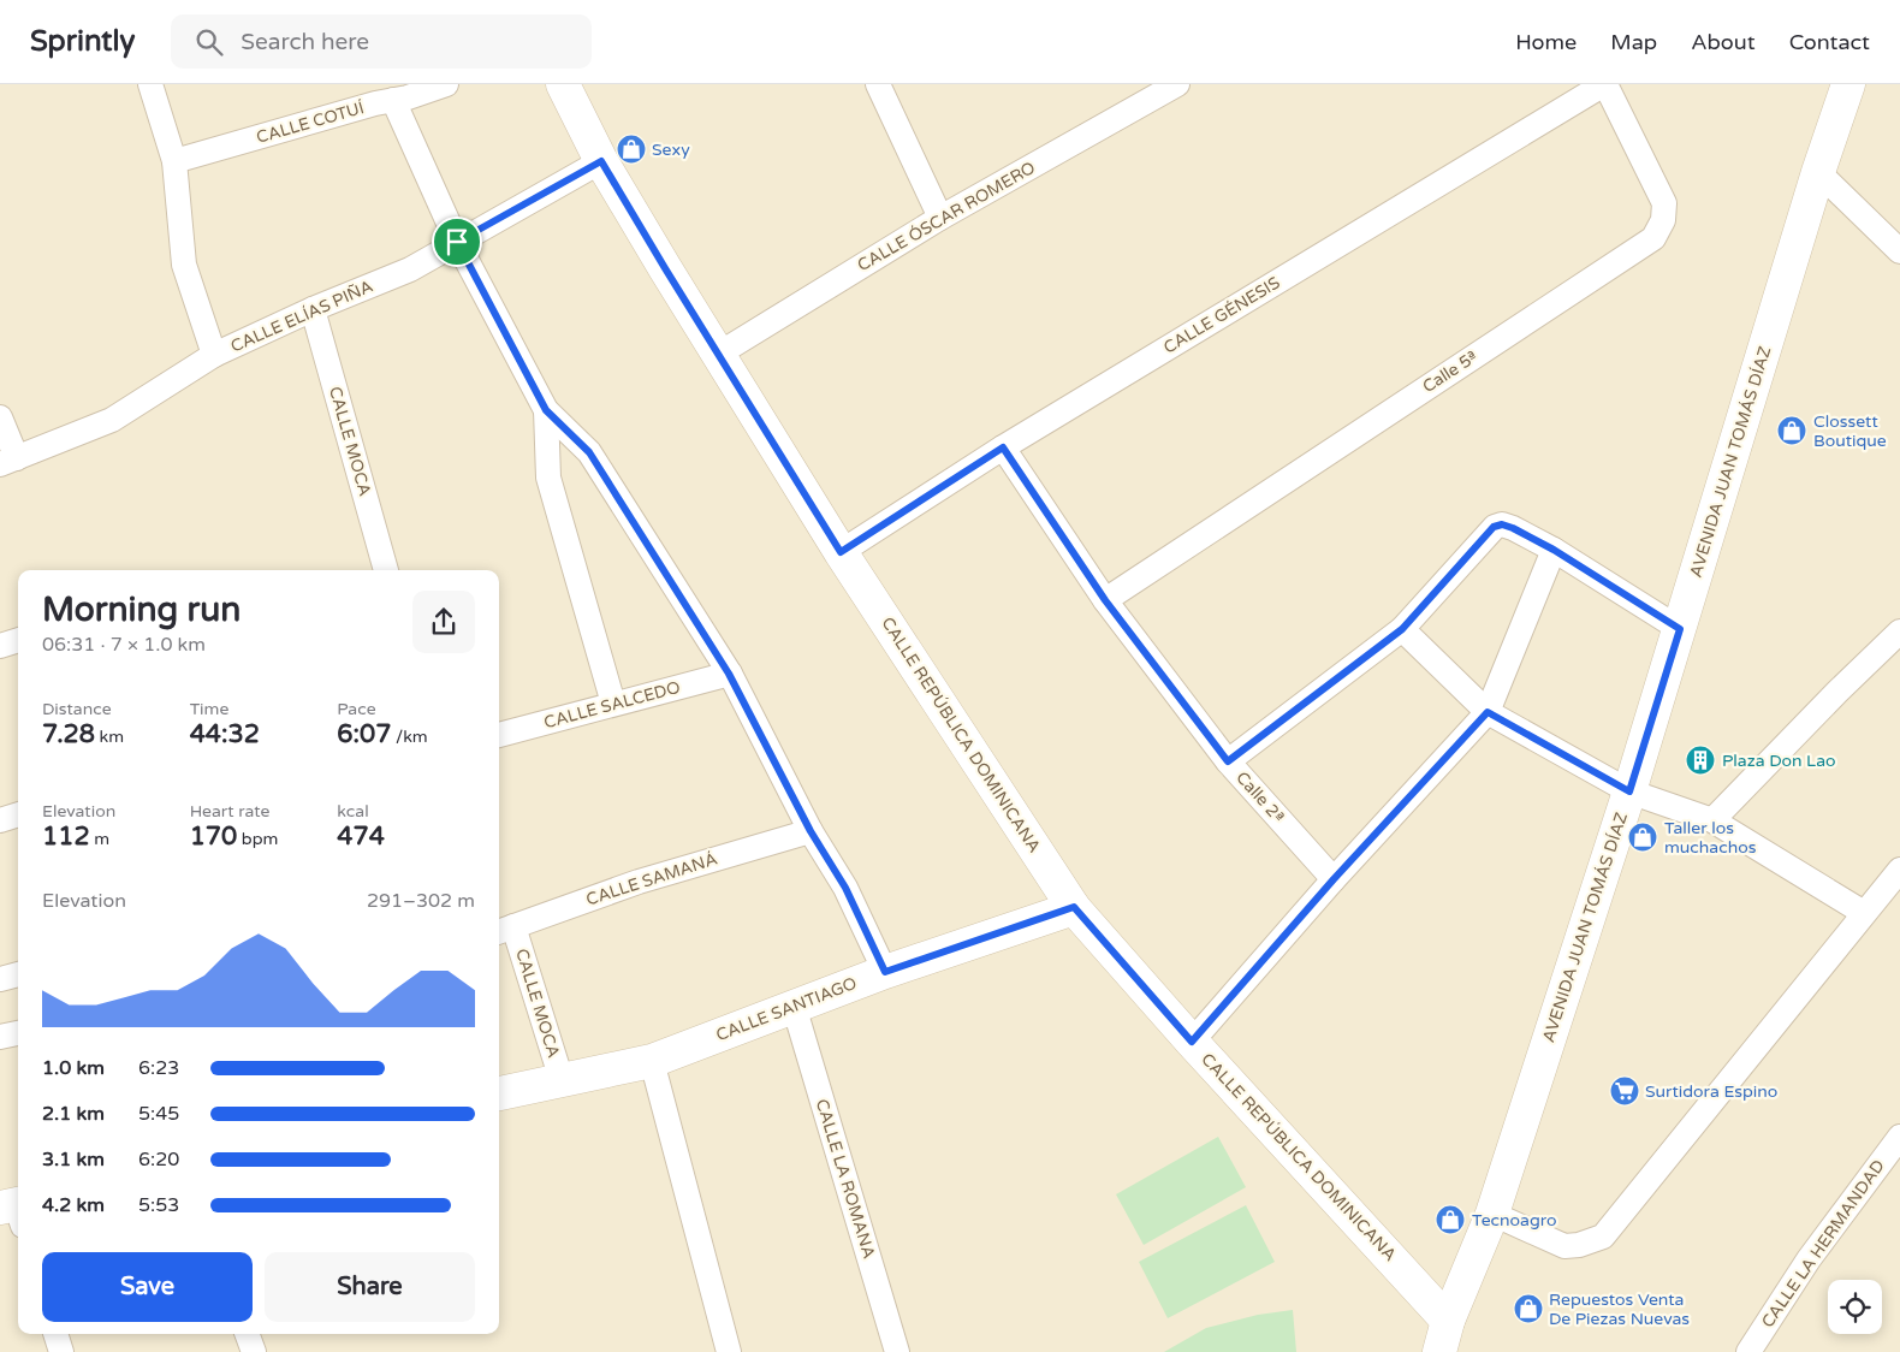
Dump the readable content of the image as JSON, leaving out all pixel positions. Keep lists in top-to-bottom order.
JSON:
{
  "streets": {
    "street": [
      "CALLE COTUÍ",
      "CALLE ÓSCAR ROMERO",
      "CALLE GÉNESIS",
      "CALLE ELÍAS PIÑA",
      "Calle 5ª",
      "CALLE MOCA",
      "AVENIDA JUAN TOMÁS DÍAZ",
      "CALLE SALCEDO",
      "CALLE REPÚBLICA DOMINICANA",
      "Calle 2ª",
      "CALLE SAMANÁ",
      "CALLE SANTIAGO",
      "CALLE LA ROMANA",
      "CALLE LA HERMANDAD"
    ]
  },
  "crossings": [
    ["CALLE ÓSCAR ROMERO", "CALLE REPÚBLICA DOMINICANA"],
    ["CALLE GÉNESIS", "Calle 5ª"],
    ["CALLE GÉNESIS", "CALLE REPÚBLICA DOMINICANA"],
    ["CALLE GÉNESIS", "Calle 2ª"],
    ["CALLE ELÍAS PIÑA", "CALLE MOCA"],
    ["CALLE ELÍAS PIÑA", "CALLE REPÚBLICA DOMINICANA"],
    ["Calle 5ª", "Calle 2ª"],
    ["CALLE MOCA", "CALLE SAMANÁ"],
    ["CALLE MOCA", "CALLE SANTIAGO"],
    ["AVENIDA JUAN TOMÁS DÍAZ", "CALLE REPÚBLICA DOMINICANA"],
    ["CALLE REPÚBLICA DOMINICANA", "CALLE SANTIAGO"],
    ["CALLE SANTIAGO", "CALLE LA ROMANA"]
  ],
  "places": {
    "shop": [
      "Sexy",
      "Clossett Boutique",
      "Taller los muchachos",
      "Tecnoagro",
      "Repuestos Venta De Piezas Nuevas"
    ],
    "building": ["Plaza Don Lao"],
    "supermarket": ["Surtidora Espino"]
  },
  "page": {
    "header": "Sprintly",
    "search": "Search here",
    "nav": [
      "Home",
      "Map",
      "About",
      "Contact"
    ],
    "heading": ["Morning run", "06:31 · 7 × 1.0 km"],
    "stats": [
      ["Distance", "7.28 km"],
      ["Time", "44:32"],
      ["Pace", "6:07 /km"],
      ["Elevation", "112 m"],
      ["Heart rate", "170 bpm"],
      ["kcal", "474"]
    ],
    "chart": ["Elevation", "291–302 m"],
    "list": [
      {
        "name": "1.0 km",
        "note": "6:23"
      },
      {
        "name": "2.1 km",
        "note": "5:45"
      },
      {
        "name": "3.1 km",
        "note": "6:20"
      },
      {
        "name": "4.2 km",
        "note": "5:53"
      }
    ],
    "buttons": ["Save", "Share"]
  }
}
